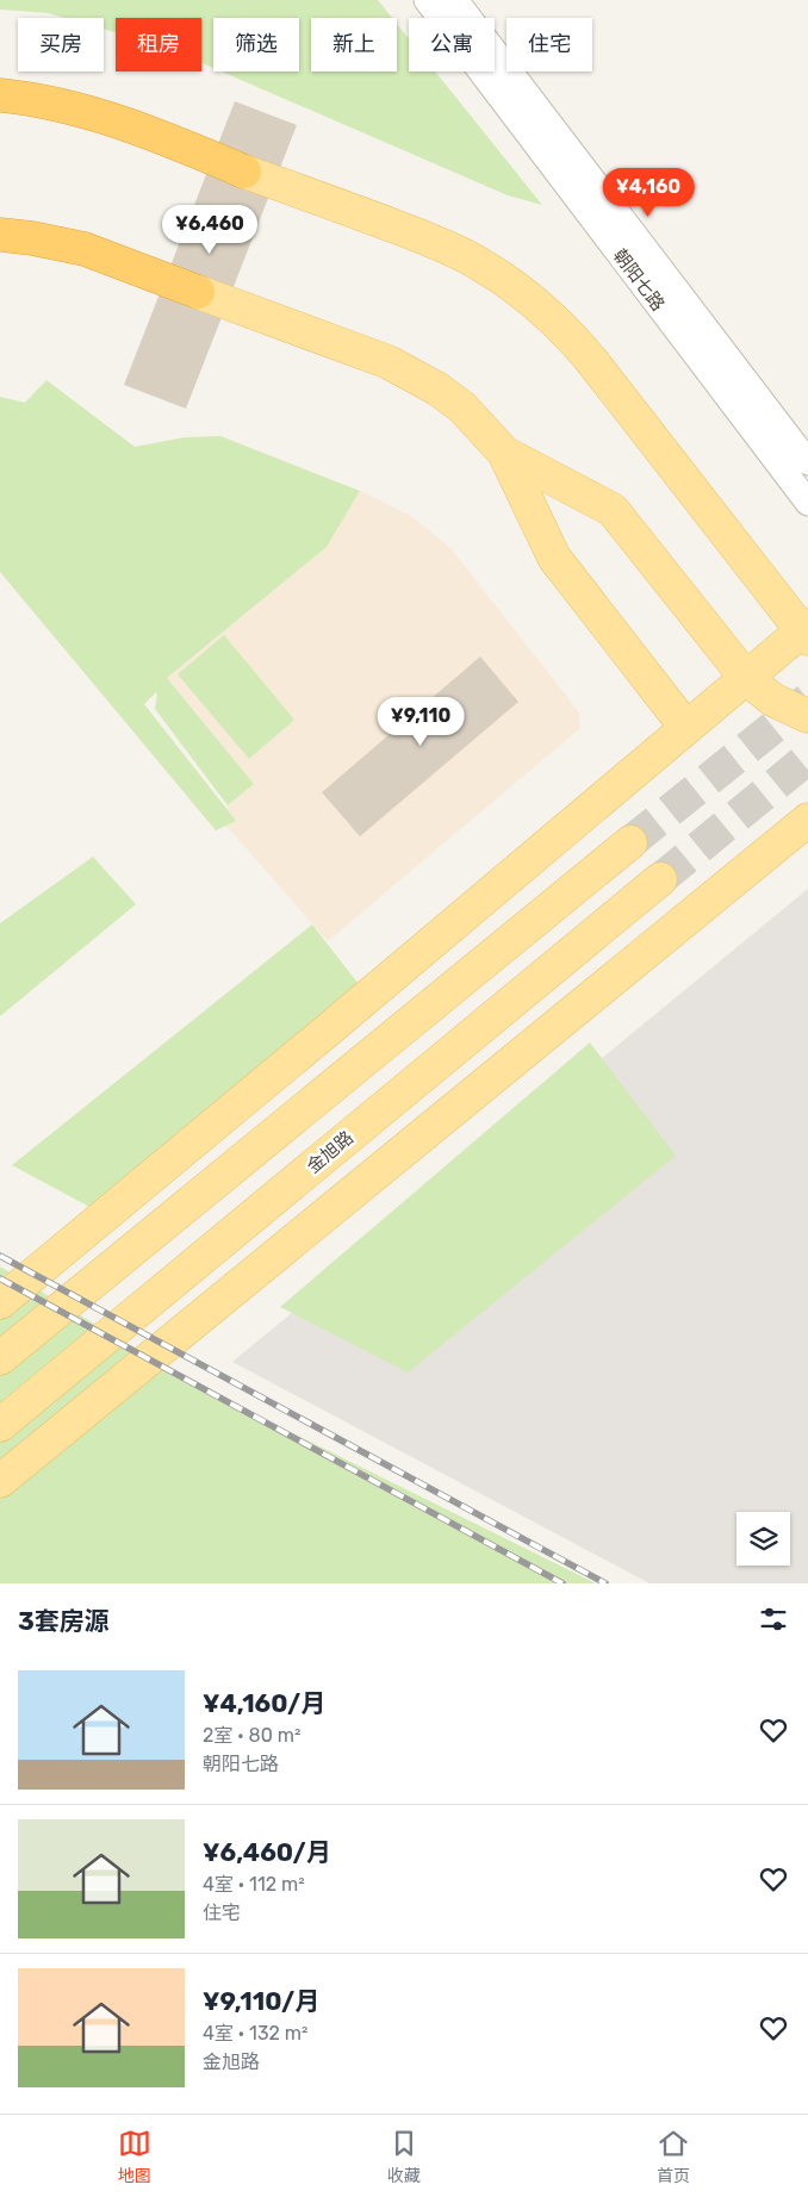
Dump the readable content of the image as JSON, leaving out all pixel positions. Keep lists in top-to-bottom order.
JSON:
{
  "streets": {
    "main road": ["金旭路"],
    "street": ["朝阳七路"]
  },
  "page": {
    "chip": [
      "买房",
      "租房",
      "筛选",
      "新上",
      "公寓",
      "住宅"
    ],
    "price": ["¥4,160", "¥6,460", "¥9,110"],
    "heading": "3套房源",
    "list": [
      {
        "name": "¥4,160/月",
        "note": "2室 · 80 m² · 朝阳七路"
      },
      {
        "name": "¥6,460/月",
        "note": "4室 · 112 m² · 住宅"
      },
      {
        "name": "¥9,110/月",
        "note": "4室 · 132 m² · 金旭路"
      }
    ],
    "tabs": ["地图", "收藏", "首页"]
  }
}
